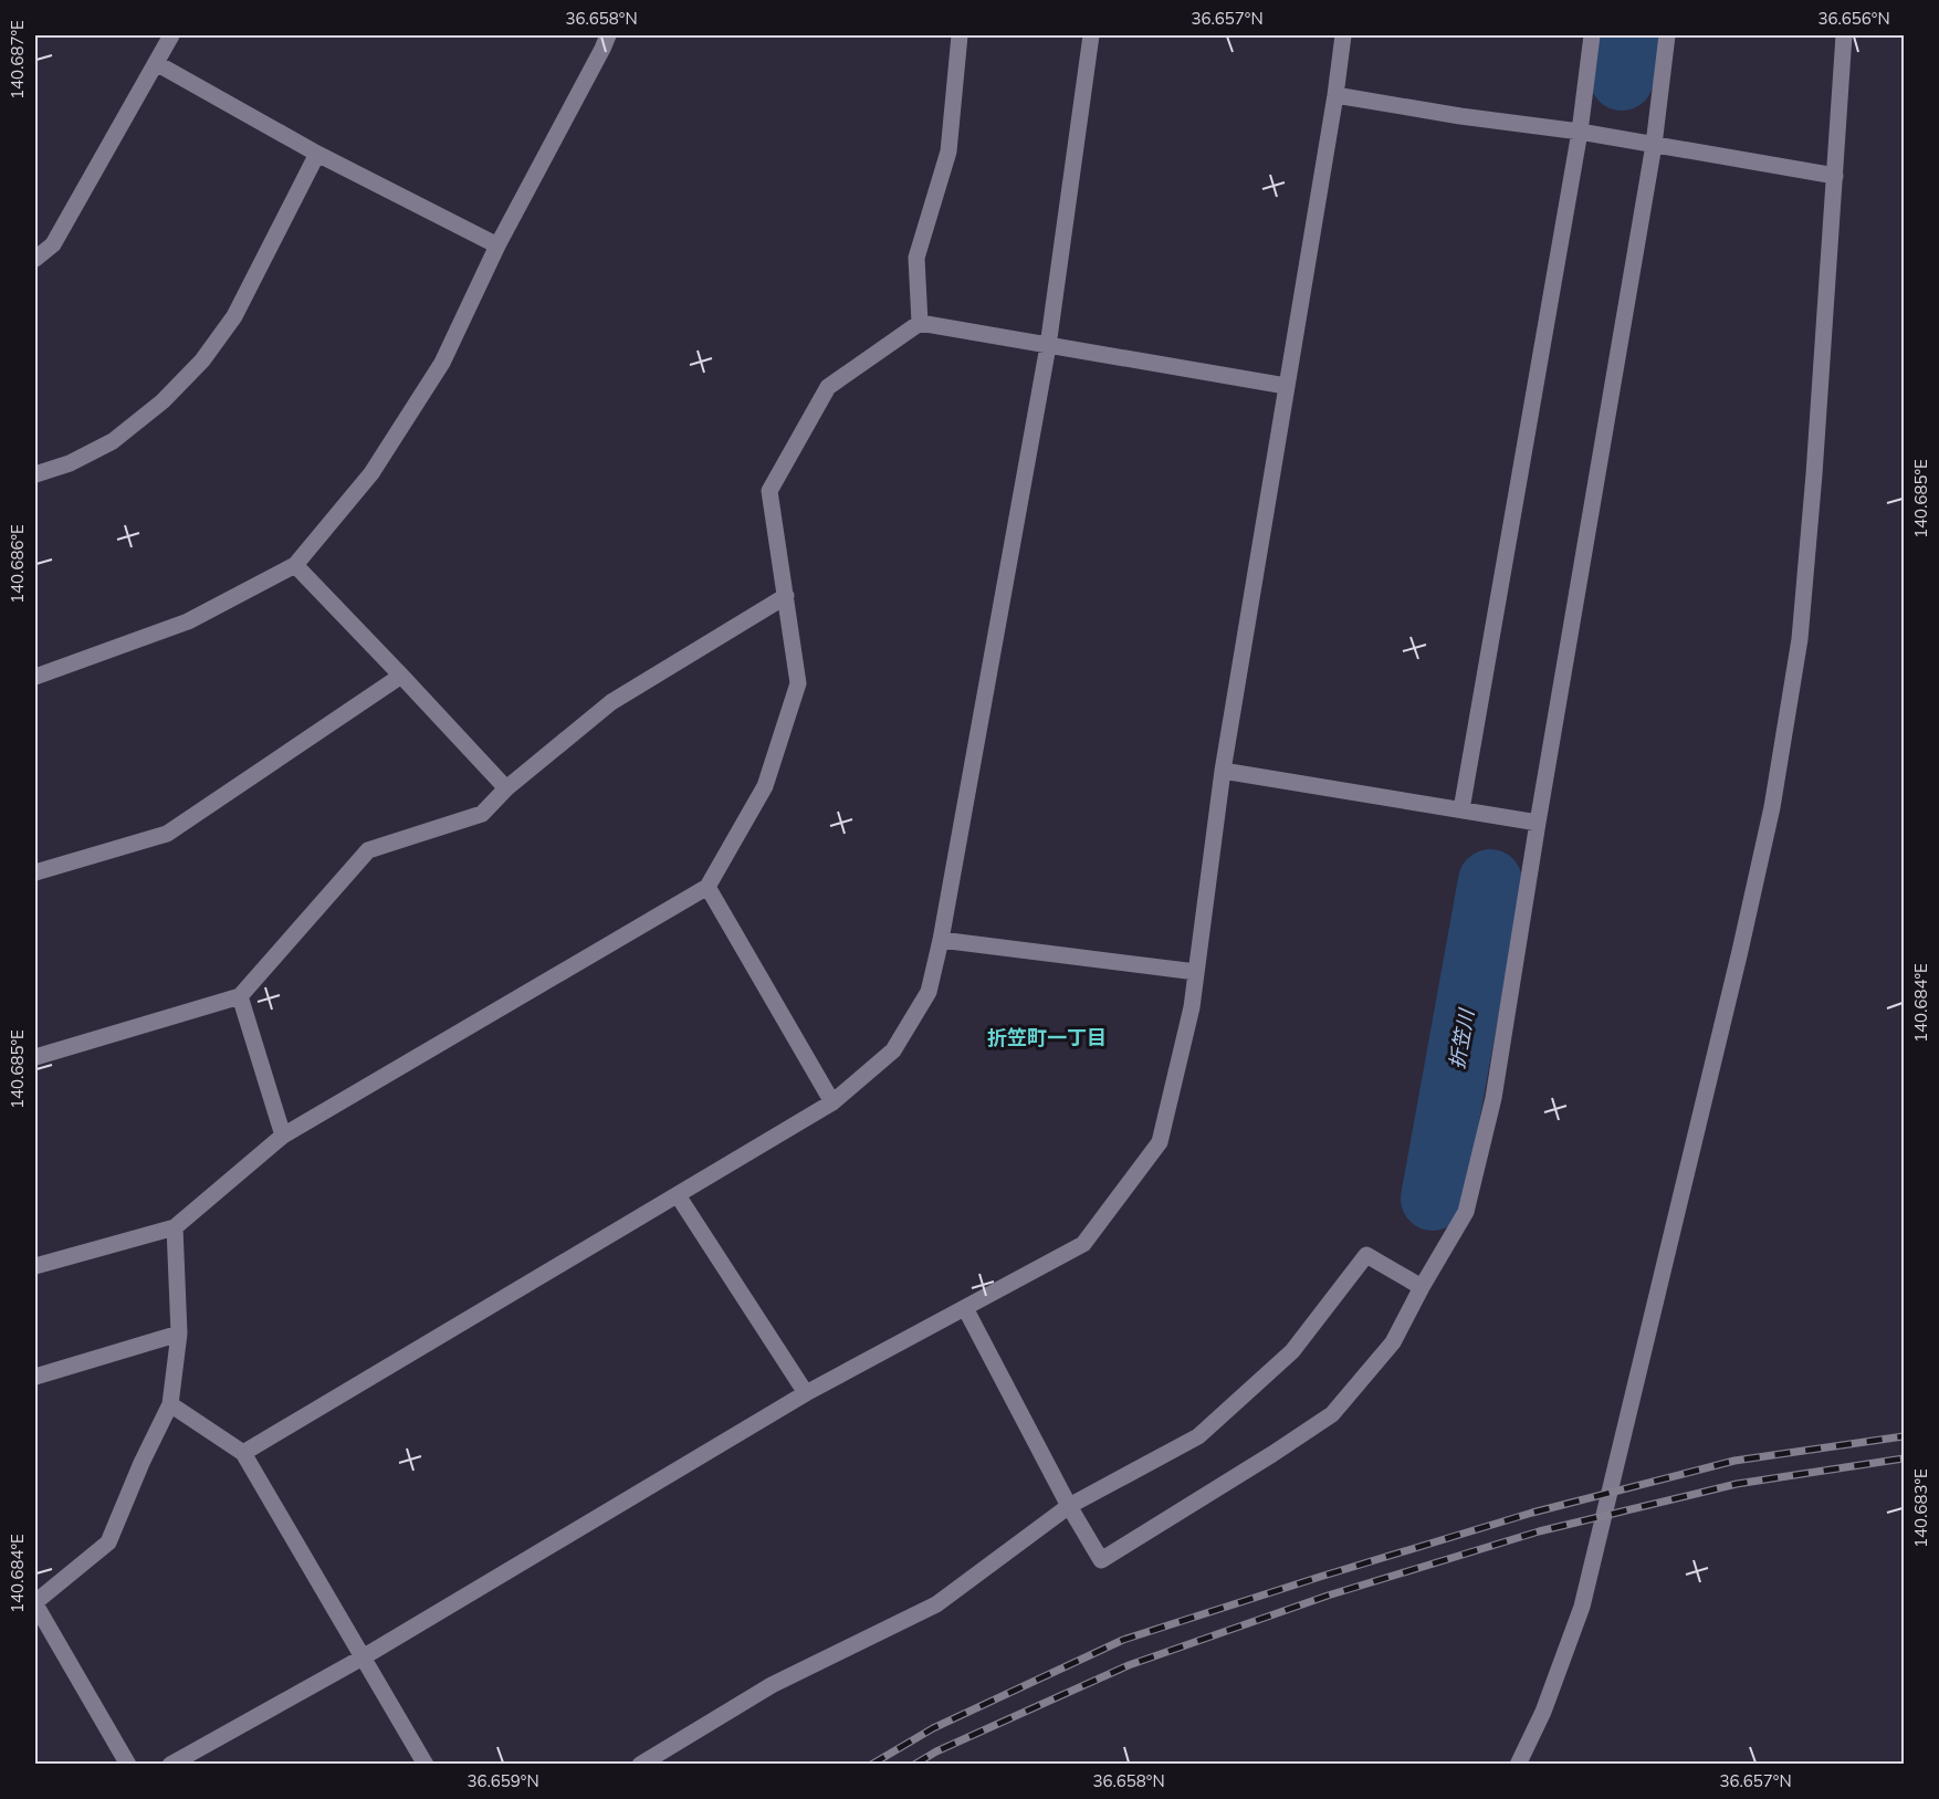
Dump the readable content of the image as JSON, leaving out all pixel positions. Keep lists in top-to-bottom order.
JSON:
{
  "districts": ["折笠町一丁目"],
  "water": ["折笠川"],
  "coordinates": [
    "36.658°N",
    "36.657°N",
    "36.656°N",
    "140.687°E",
    "140.685°E",
    "140.686°E",
    "140.684°E",
    "140.683°E",
    "36.659°N"
  ]
}
